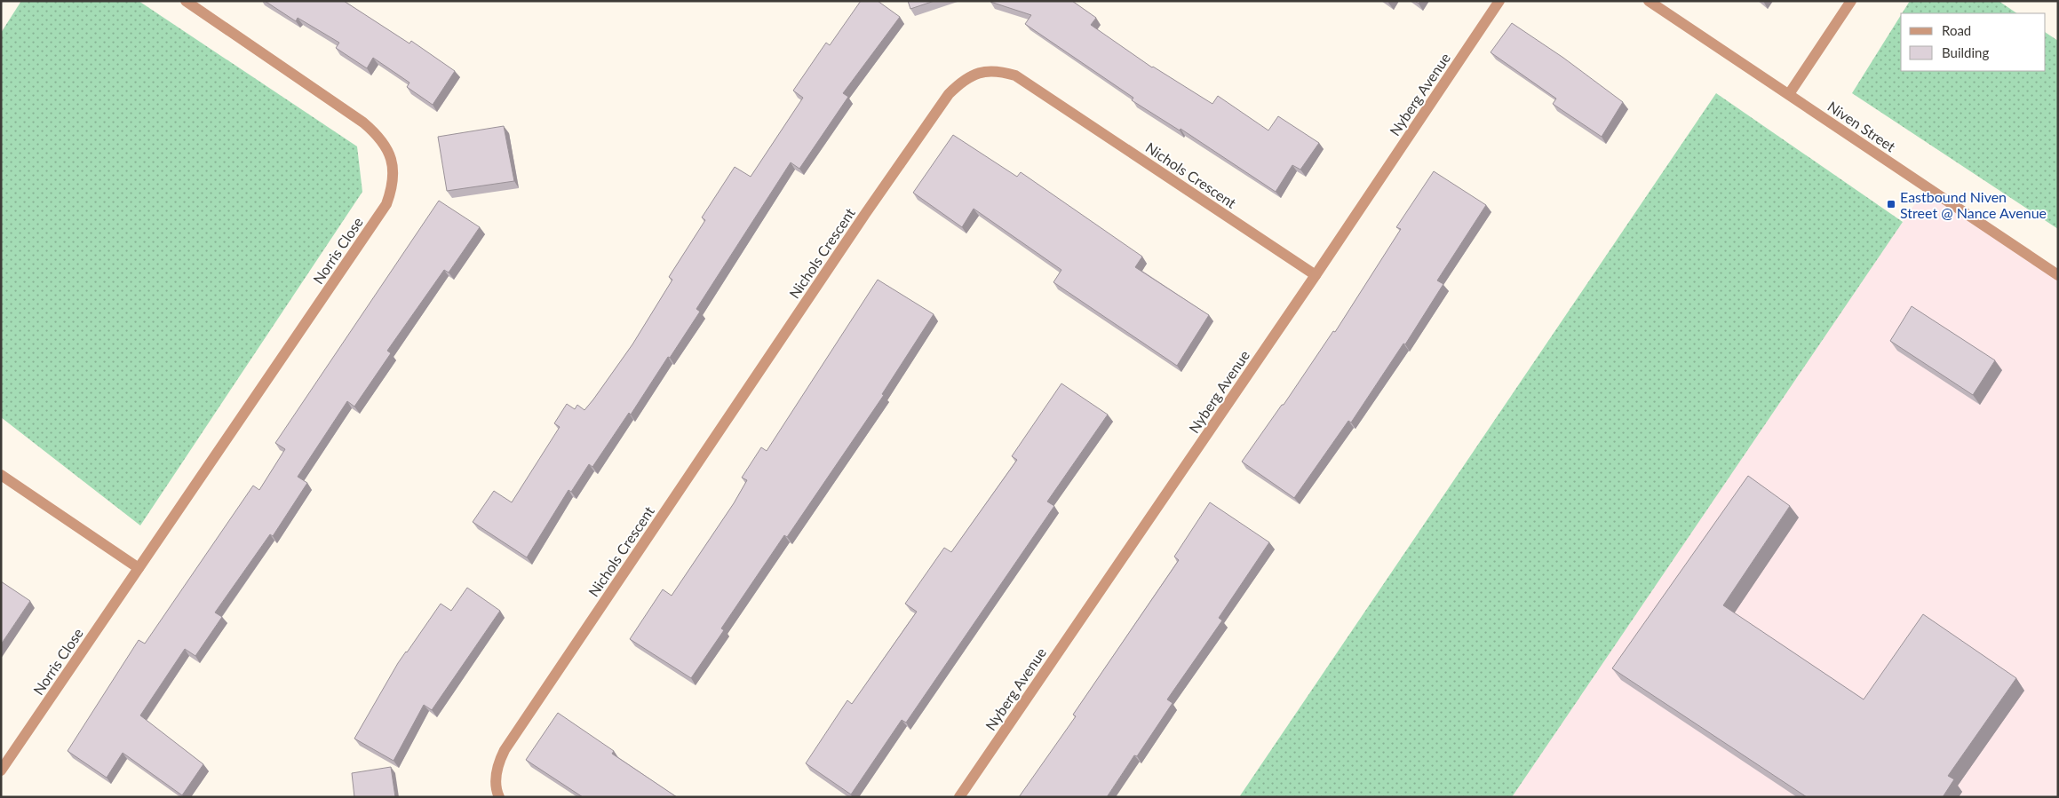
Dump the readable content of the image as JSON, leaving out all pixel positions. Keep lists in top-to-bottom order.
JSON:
{
  "streets": {
    "street": [
      "Nyberg Avenue",
      "Niven Street",
      "Nichols Crescent",
      "Norris Close"
    ]
  },
  "crossings": [
    ["Nyberg Avenue", "Nichols Crescent"]
  ],
  "places": {
    "transit": ["Eastbound Niven Street @ Nance Avenue"]
  },
  "legend": ["Road", "Building"]
}
